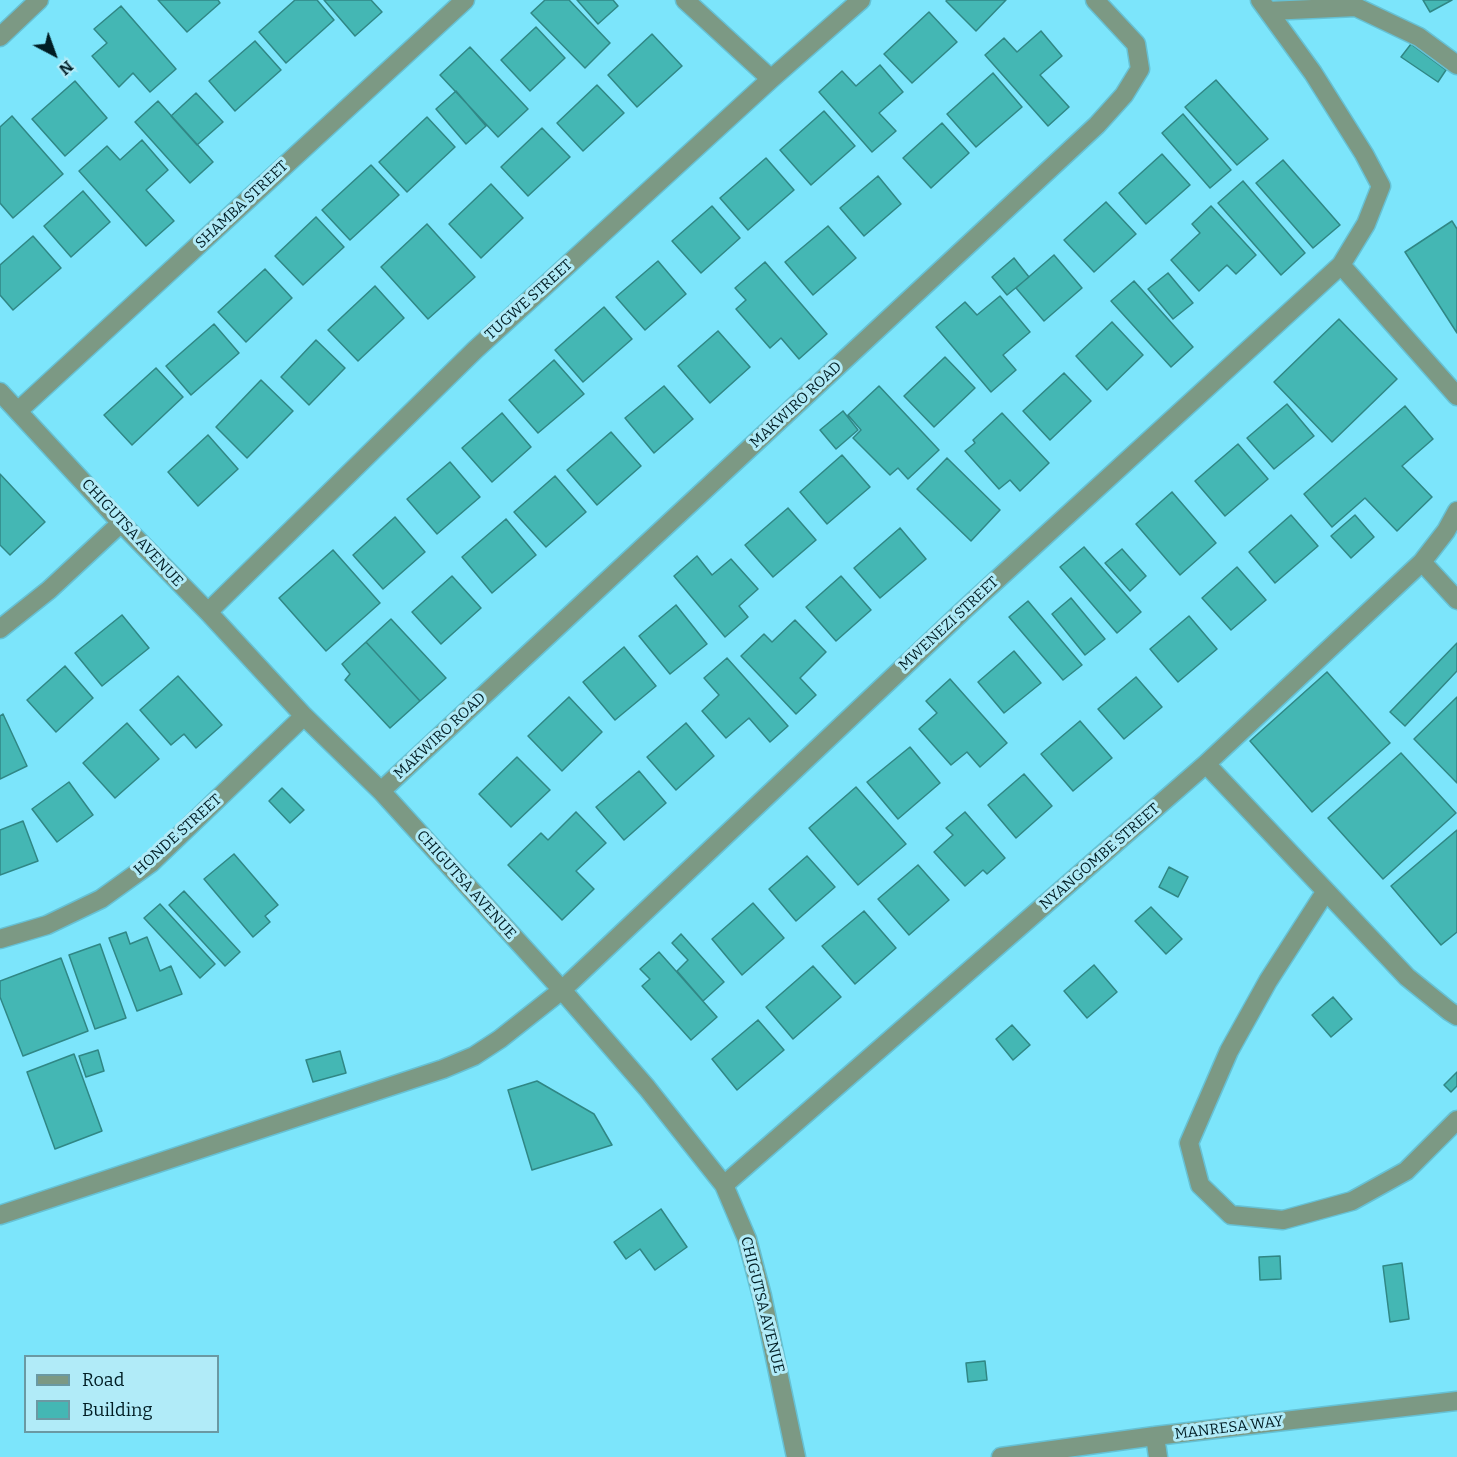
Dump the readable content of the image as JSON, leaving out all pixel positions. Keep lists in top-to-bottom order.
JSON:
{
  "streets": {
    "street": [
      "SHAMBA STREET",
      "TUGWE STREET",
      "MAKWIRO ROAD",
      "CHIGUTSA AVENUE",
      "MWENEZI STREET",
      "HONDE STREET",
      "NYANGOMBE STREET",
      "MANRESA WAY"
    ]
  },
  "crossings": [
    ["SHAMBA STREET", "CHIGUTSA AVENUE"],
    ["TUGWE STREET", "CHIGUTSA AVENUE"],
    ["MAKWIRO ROAD", "CHIGUTSA AVENUE"],
    ["CHIGUTSA AVENUE", "MWENEZI STREET"],
    ["CHIGUTSA AVENUE", "HONDE STREET"],
    ["CHIGUTSA AVENUE", "NYANGOMBE STREET"]
  ],
  "legend": ["Road", "Building"],
  "north": "bottom right"
}
